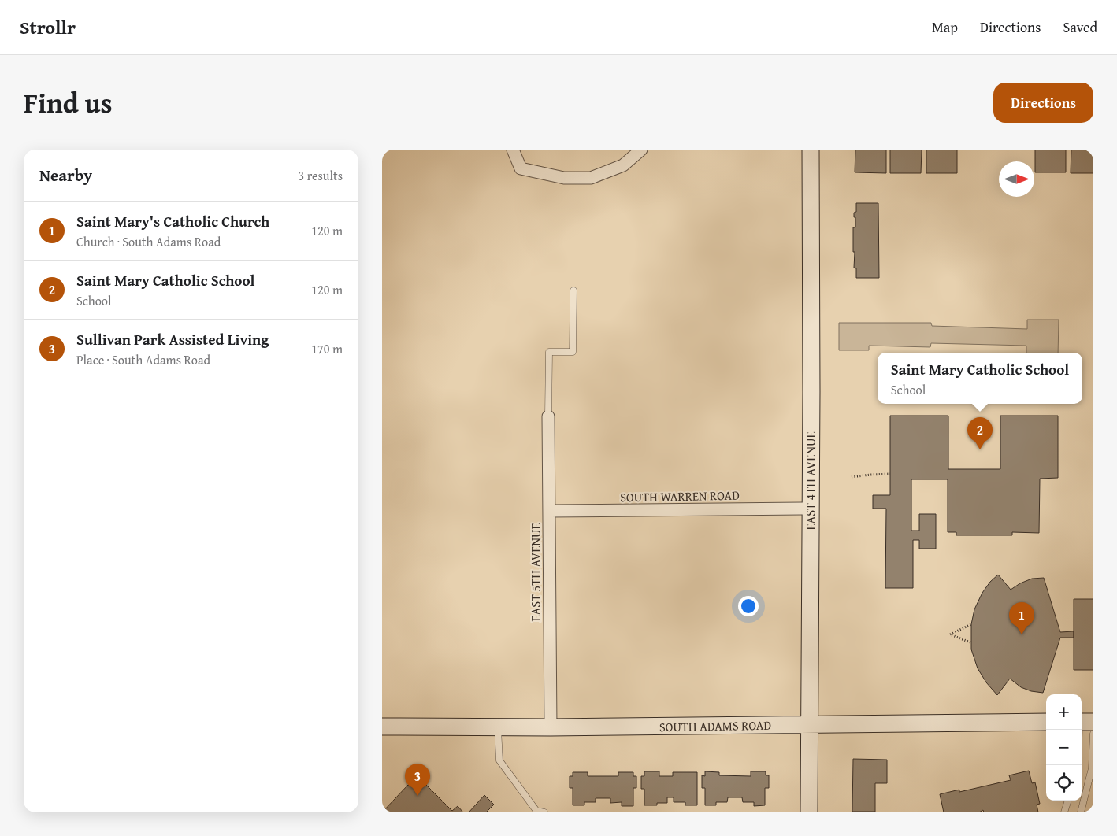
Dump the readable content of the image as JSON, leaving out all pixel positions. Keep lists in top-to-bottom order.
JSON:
{
  "streets": {
    "street": [
      "EAST 4TH AVENUE",
      "SOUTH WARREN ROAD",
      "EAST 5TH AVENUE",
      "SOUTH ADAMS ROAD"
    ]
  },
  "crossings": [
    ["EAST 4TH AVENUE", "SOUTH WARREN ROAD"],
    ["EAST 4TH AVENUE", "SOUTH ADAMS ROAD"],
    ["SOUTH WARREN ROAD", "EAST 5TH AVENUE"],
    ["EAST 5TH AVENUE", "SOUTH ADAMS ROAD"]
  ],
  "north": "right",
  "page": {
    "header": "Strollr",
    "nav": ["Map", "Directions", "Saved"],
    "title": "Find us",
    "buttons": "Directions",
    "heading": ["Nearby", "3 results"],
    "list": [
      {
        "mark": "1",
        "name": "Saint Mary's Catholic Church",
        "note": "Church · South Adams Road",
        "value": "120 m"
      },
      {
        "mark": "2",
        "name": "Saint Mary Catholic School",
        "note": "School",
        "value": "120 m"
      },
      {
        "mark": "3",
        "name": "Sullivan Park Assisted Living",
        "note": "Place · South Adams Road",
        "value": "170 m"
      }
    ],
    "popup": ["Saint Mary Catholic School", "School"],
    "pins": ["2", "1", "3"],
    "map_buttons": ["+", "−"]
  }
}
